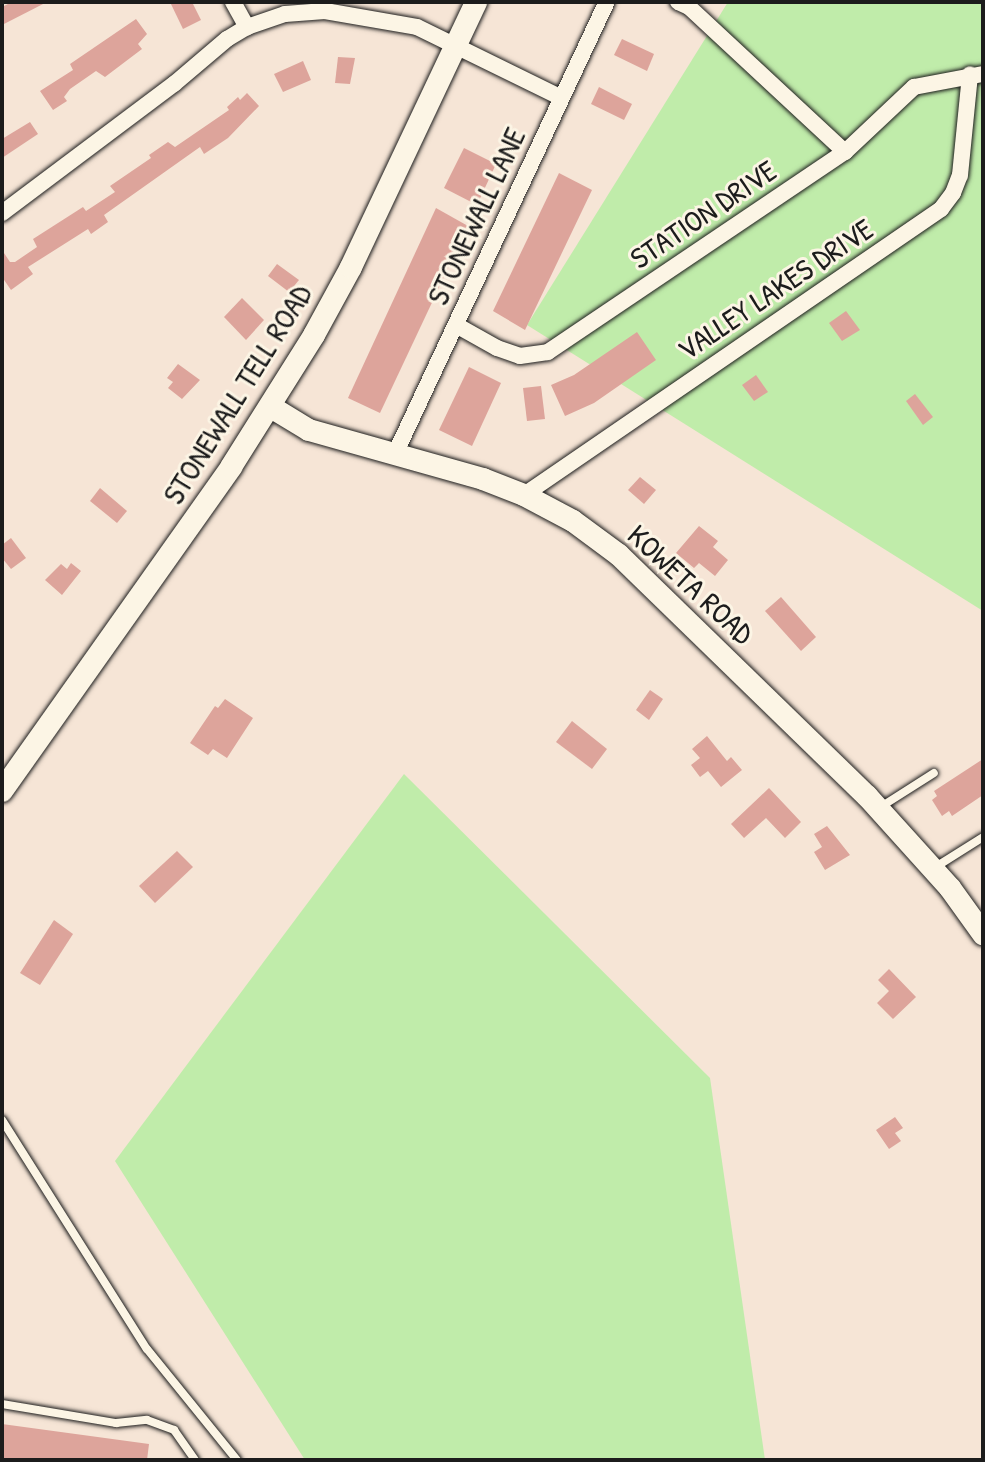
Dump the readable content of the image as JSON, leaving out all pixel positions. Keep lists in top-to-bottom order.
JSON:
{
  "streets": {
    "street": [
      "STATION DRIVE",
      "STONEWALL LANE",
      "VALLEY LAKES DRIVE",
      "STONEWALL TELL ROAD",
      "KOWETA ROAD"
    ]
  },
  "crossings": [
    ["STATION DRIVE", "STONEWALL LANE"],
    ["STATION DRIVE", "VALLEY LAKES DRIVE"],
    ["STONEWALL LANE", "KOWETA ROAD"],
    ["VALLEY LAKES DRIVE", "KOWETA ROAD"],
    ["STONEWALL TELL ROAD", "KOWETA ROAD"]
  ]
}
